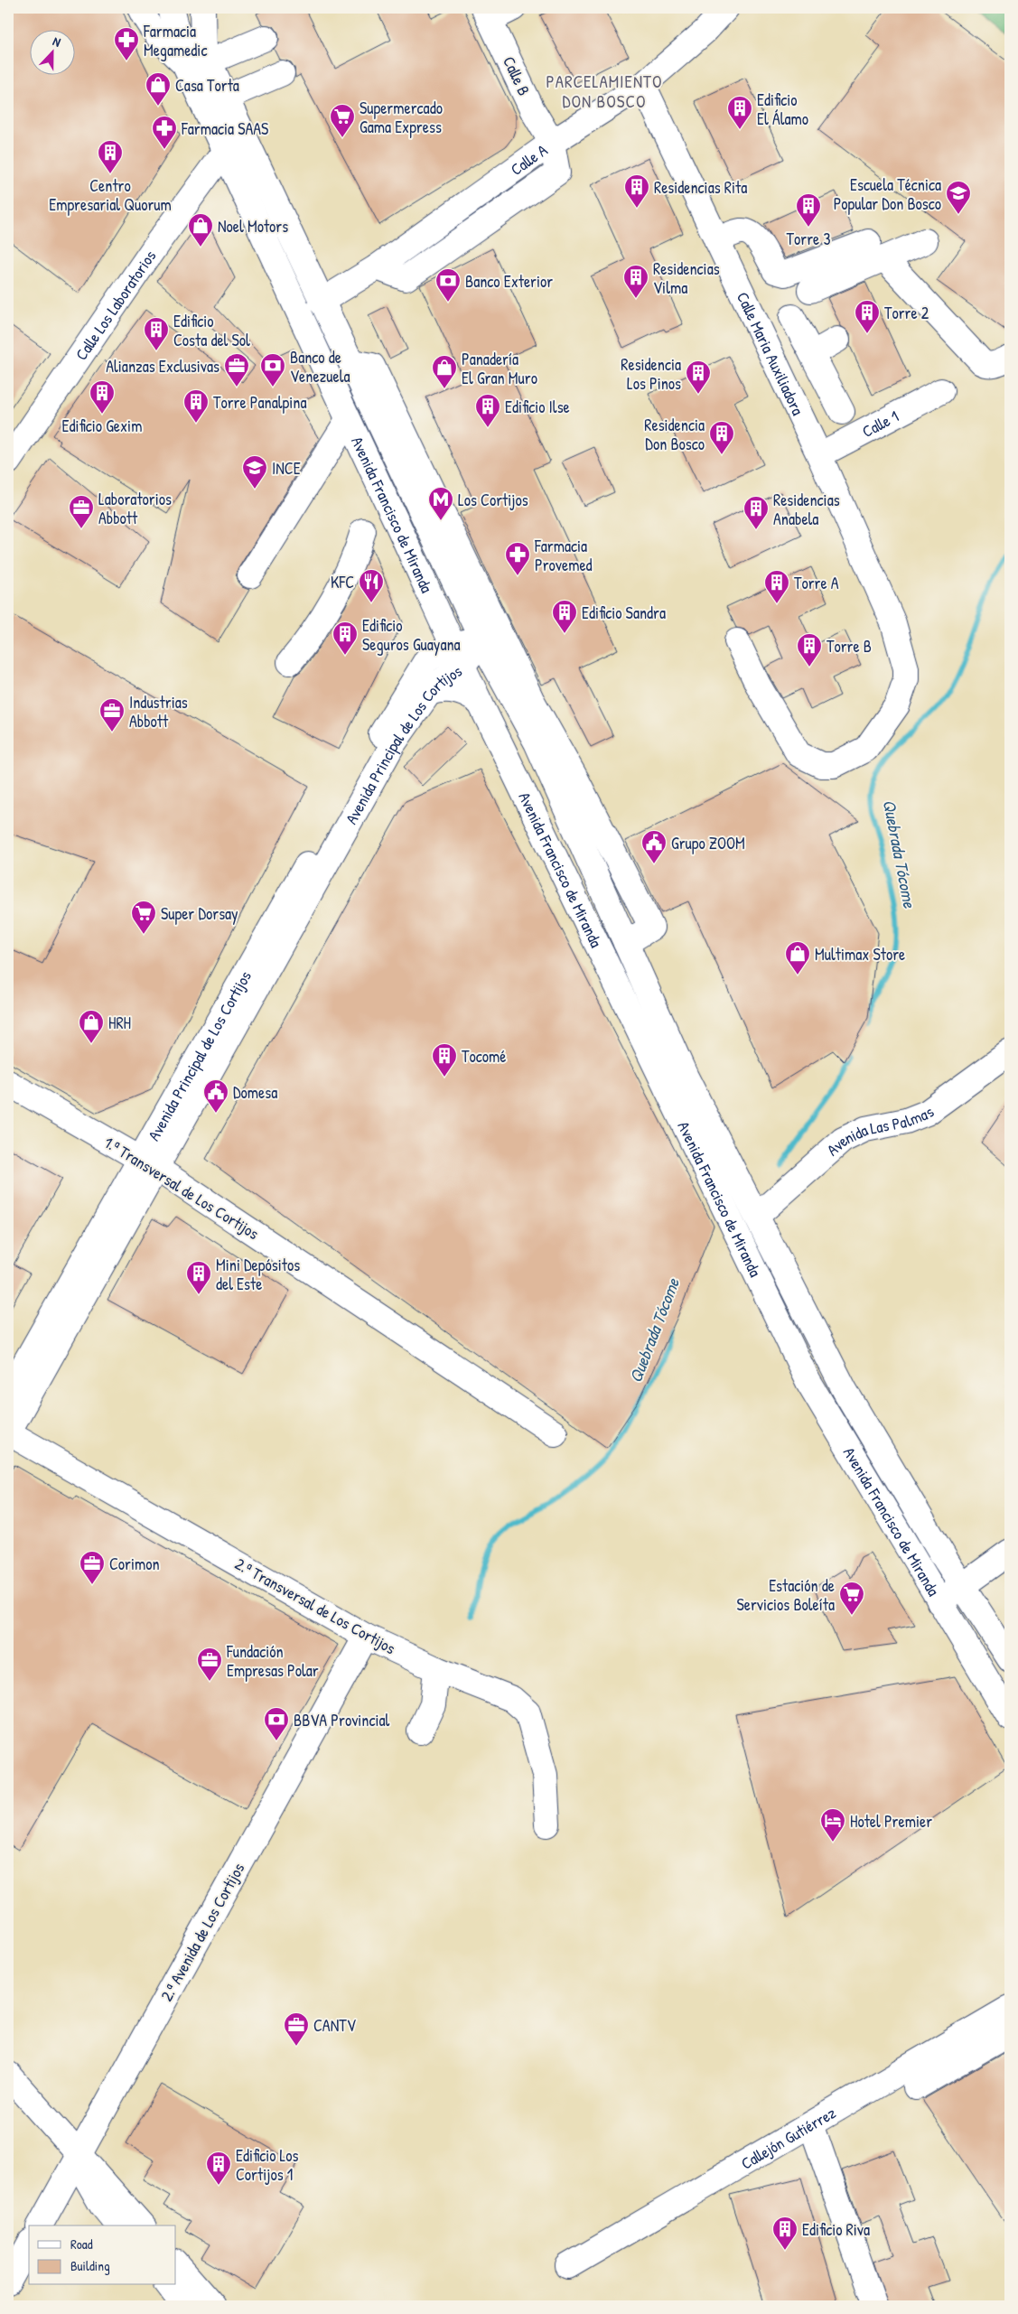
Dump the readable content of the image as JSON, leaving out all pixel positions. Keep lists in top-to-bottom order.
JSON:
{
  "streets": {
    "street": [
      "Calle B",
      "Calle A",
      "Calle Los Laboratorios",
      "Calle Maria Auxiliadora",
      "Calle 1",
      "Avenida Francisco de Miranda",
      "Avenida Principal de Los Cortijos",
      "Avenida Las Palmas",
      "1.ª Transversal de Los Cortijos",
      "2.ª Transversal de Los Cortijos",
      "2.ª Avenida de Los Cortijos",
      "Callejón Gutiérrez"
    ]
  },
  "crossings": [
    ["Calle B", "Calle A"],
    ["Calle A", "Calle Maria Auxiliadora"],
    ["Calle A", "Avenida Francisco de Miranda"],
    ["Calle Los Laboratorios", "Avenida Francisco de Miranda"],
    ["Calle Maria Auxiliadora", "Calle 1"],
    ["Avenida Francisco de Miranda", "Avenida Principal de Los Cortijos"],
    ["Avenida Francisco de Miranda", "Avenida Las Palmas"],
    ["Avenida Principal de Los Cortijos", "1.ª Transversal de Los Cortijos"],
    ["Avenida Principal de Los Cortijos", "2.ª Transversal de Los Cortijos"],
    ["2.ª Transversal de Los Cortijos", "2.ª Avenida de Los Cortijos"]
  ],
  "districts": ["PARCELAMIENTO DON BOSCO"],
  "water": ["Quebrada Tócome"],
  "places": {
    "pharmacy": ["Farmacia Megamedic", "Farmacia SAAS", "Farmacia Provemed"],
    "shop": [
      "Casa Torta",
      "Noel Motors",
      "Panadería El Gran Muro",
      "Multimax Store",
      "HRH"
    ],
    "building": [
      "Edificio El Álamo",
      "Centro Empresarial Quorum",
      "Residencias Rita",
      "Torre 3",
      "Residencias Vilma",
      "Torre 2",
      "Edificio Costa del Sol",
      "Residencia Los Pinos",
      "Edificio Gexim",
      "Torre Panalpina",
      "Edificio Ilse",
      "Residencia Don Bosco",
      "Residencias Anabela",
      "Torre A",
      "Edificio Sandra",
      "Edificio Seguros Guayana",
      "Torre B",
      "Tocomé",
      "Mini Depósitos del Este",
      "Edificio Los Cortijos 1",
      "Edificio Riva"
    ],
    "supermarket": ["Supermercado Gama Express", "Super Dorsay", "Estación de Servicios Boleíta"],
    "school or university": ["Escuela Técnica Popular Don Bosco", "INCE"],
    "bank": ["Banco Exterior", "Banco de Venezuela", "BBVA Provincial"],
    "office": [
      "Alianzas Exclusivas",
      "Laboratorios Abbott",
      "Industrias Abbott",
      "Corimon",
      "Fundación Empresas Polar",
      "CANTV"
    ],
    "metro station": ["Los Cortijos"],
    "restaurant": ["KFC"],
    "public building": ["Grupo ZOOM", "Domesa"],
    "hotel": ["Hotel Premier"]
  },
  "legend": ["Road", "Building"],
  "north": "top"
}
